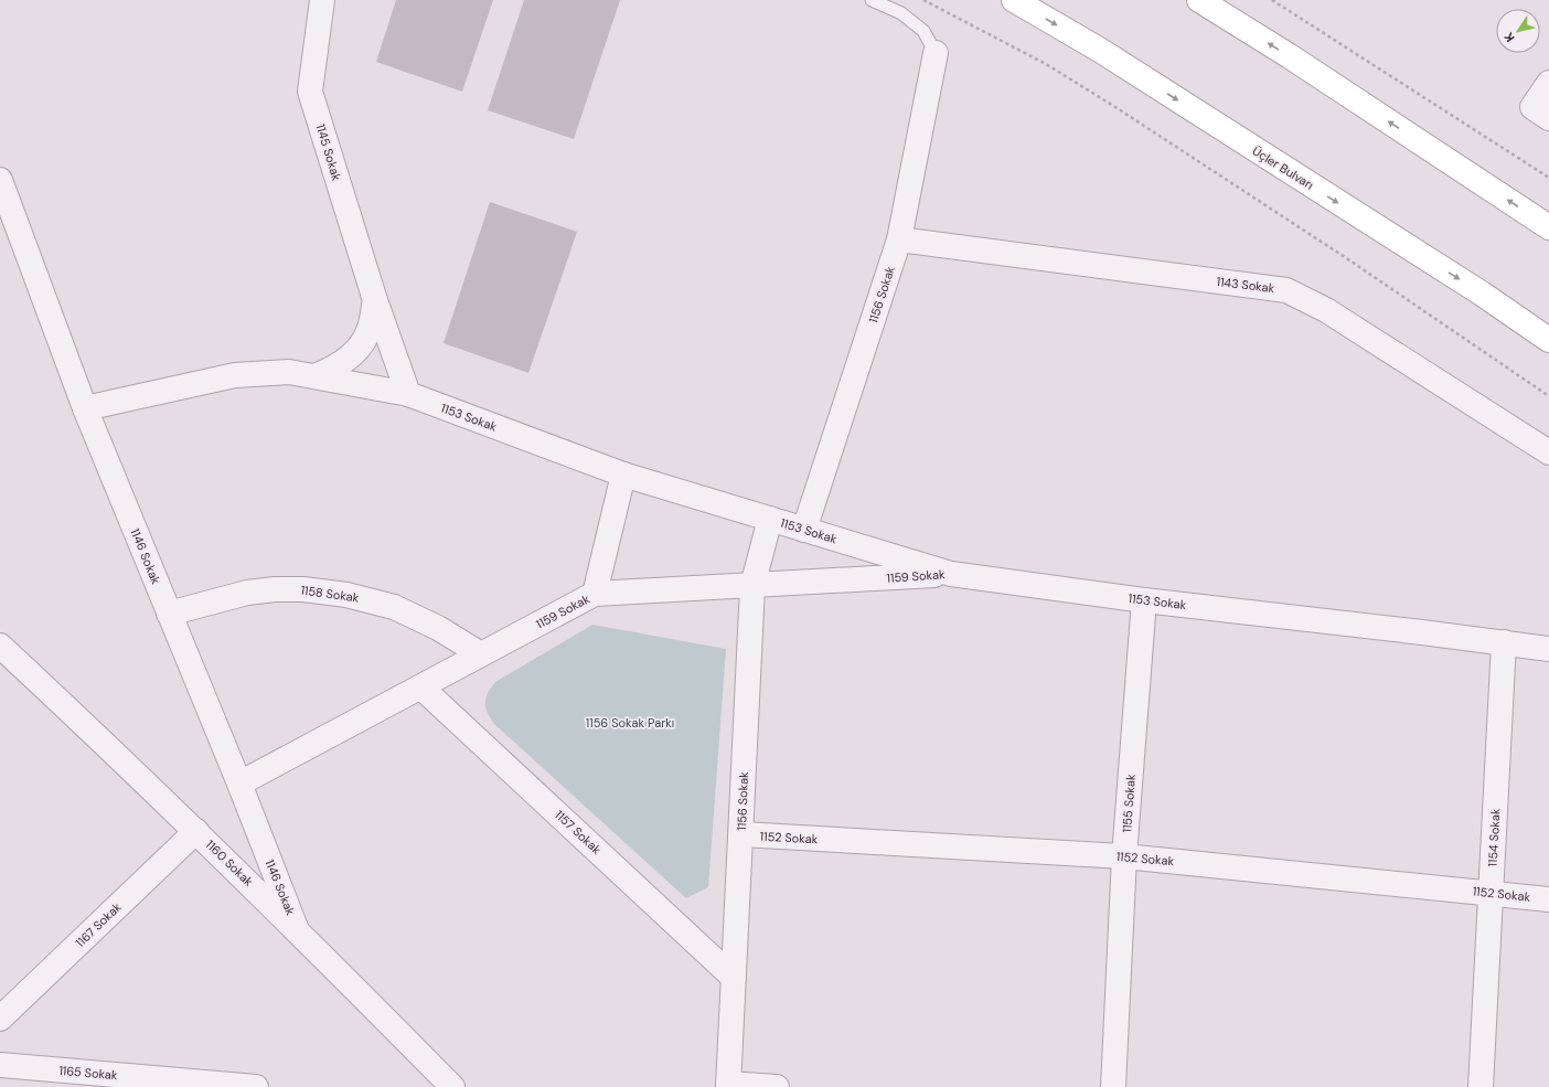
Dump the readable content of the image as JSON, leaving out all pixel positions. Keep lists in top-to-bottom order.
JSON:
{
  "streets": {
    "main road": ["Üçler Bulvarı"],
    "street": [
      "1145 Sokak",
      "1143 Sokak",
      "1156 Sokak",
      "1153 Sokak",
      "1146 Sokak",
      "1159 Sokak",
      "1158 Sokak",
      "1155 Sokak",
      "1157 Sokak",
      "1152 Sokak",
      "1154 Sokak",
      "1160 Sokak",
      "1167 Sokak",
      "1165 Sokak"
    ]
  },
  "crossings": [
    ["1145 Sokak", "1153 Sokak"],
    ["1143 Sokak", "1156 Sokak"],
    ["1156 Sokak", "1153 Sokak"],
    ["1156 Sokak", "1159 Sokak"],
    ["1156 Sokak", "1157 Sokak"],
    ["1156 Sokak", "1152 Sokak"],
    ["1153 Sokak", "1146 Sokak"],
    ["1153 Sokak", "1159 Sokak"],
    ["1153 Sokak", "1155 Sokak"],
    ["1153 Sokak", "1154 Sokak"],
    ["1146 Sokak", "1159 Sokak"],
    ["1146 Sokak", "1158 Sokak"],
    ["1146 Sokak", "1160 Sokak"],
    ["1159 Sokak", "1158 Sokak"],
    ["1159 Sokak", "1157 Sokak"],
    ["1155 Sokak", "1152 Sokak"],
    ["1152 Sokak", "1154 Sokak"],
    ["1160 Sokak", "1167 Sokak"]
  ],
  "parks": ["1156 Sokak Parkı"],
  "north": "bottom left"
}
